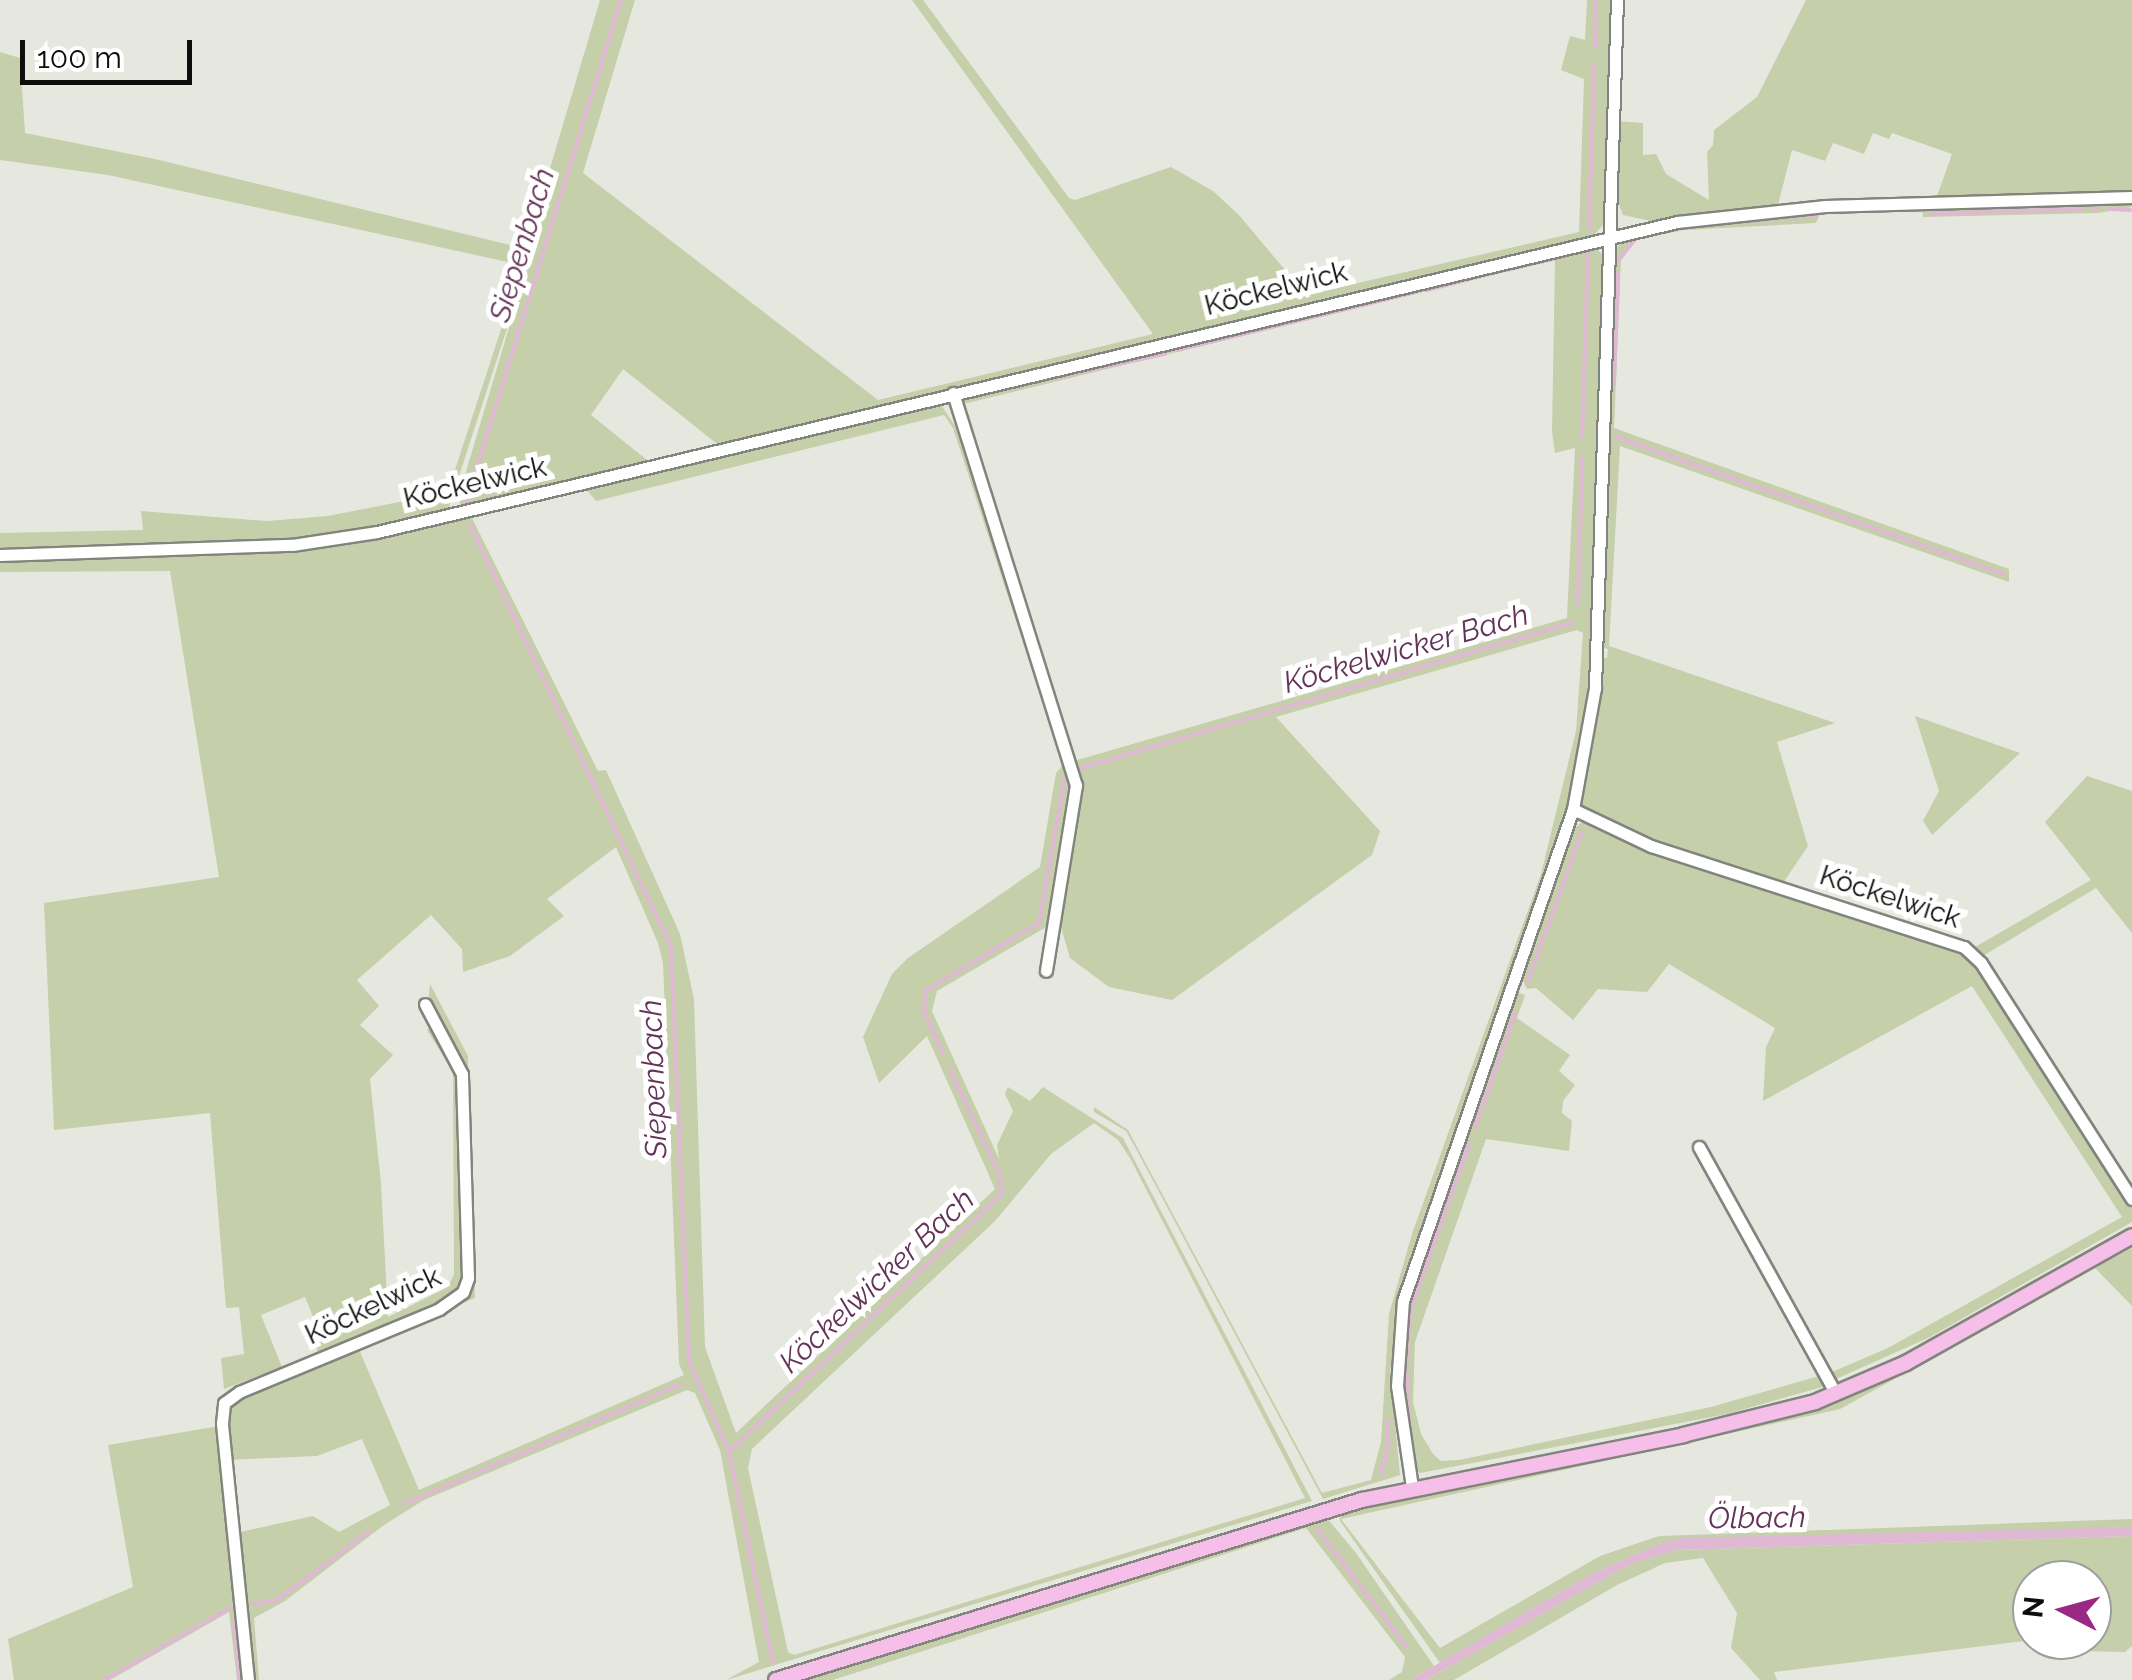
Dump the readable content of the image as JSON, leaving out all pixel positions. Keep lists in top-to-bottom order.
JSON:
{
  "streets": {
    "street": ["Köckelwick"]
  },
  "water": ["Siepenbach", "Köckelwicker Bach", "Ölbach"],
  "scale_bar": "100 m",
  "north": "left"
}
